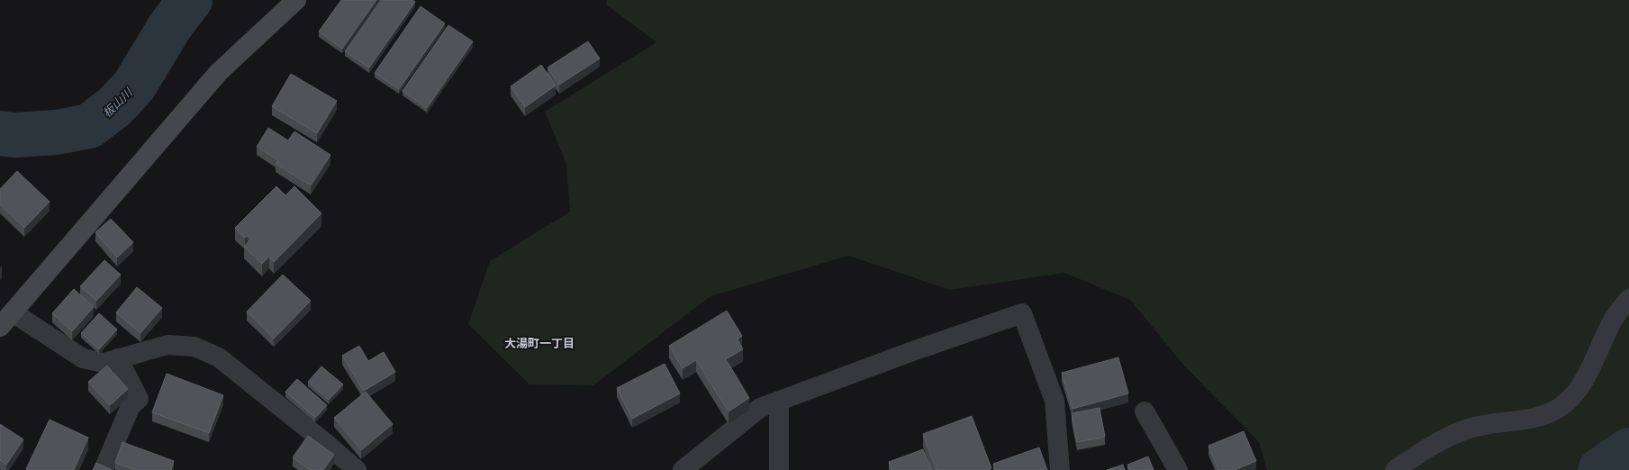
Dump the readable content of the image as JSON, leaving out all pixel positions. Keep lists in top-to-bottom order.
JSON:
{
  "districts": ["大湯町一丁目"],
  "water": ["板山川"]
}
